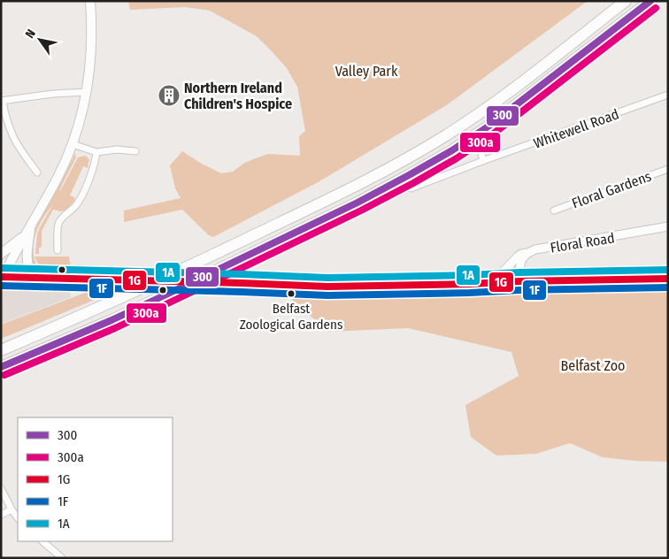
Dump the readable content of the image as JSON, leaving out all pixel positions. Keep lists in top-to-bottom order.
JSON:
{
  "streets": {
    "street": ["Whitewell Road", "Floral Gardens", "Floral Road"]
  },
  "parks": ["Valley Park", "Belfast Zoo"],
  "places": {
    "building": ["Northern Ireland Children's Hospice"],
    "other": ["Belfast Zoological Gardens"]
  },
  "lines": [
    "transit line 300",
    "transit line 300a",
    "transit line 1A",
    "transit line 1G",
    "transit line 1F"
  ],
  "legend": [
    "300",
    "300a",
    "1G",
    "1F",
    "1A"
  ],
  "north": "top left"
}
